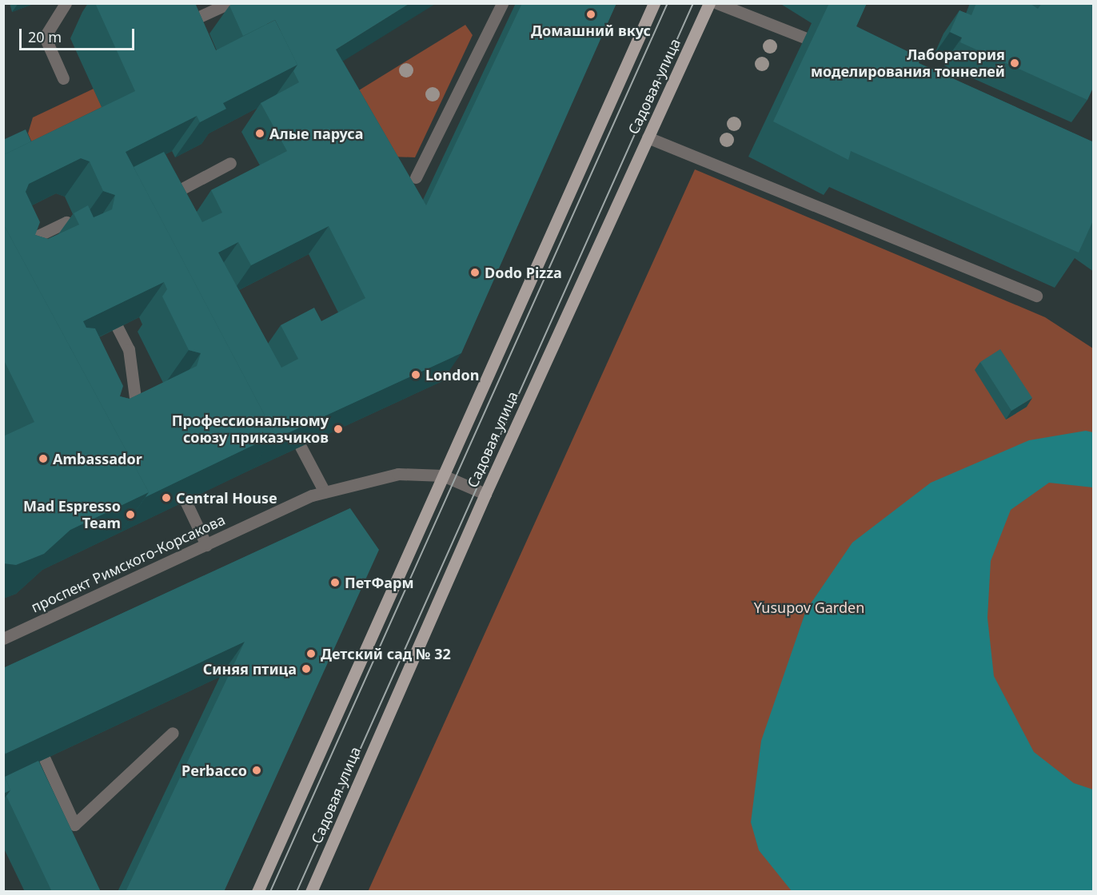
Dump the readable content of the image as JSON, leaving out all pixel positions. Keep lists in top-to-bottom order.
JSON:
{
  "streets": {
    "main road": ["Садовая улица"],
    "street": ["проспект Римского-Корсакова"]
  },
  "crossings": [
    ["Садовая улица", "проспект Римского-Корсакова"]
  ],
  "parks": ["Yusupov Garden"],
  "places": [
    "Домашний вкус",
    "Лаборатория моделирования тоннелей",
    "Алые паруса",
    "Dodo Pizza",
    "London",
    "Профессиональному союзу приказчиков",
    "Ambassador",
    "Central House",
    "Mad Espresso Team",
    "ПетФарм",
    "Детский сад № 32",
    "Синяя птица",
    "Perbacco"
  ],
  "scale_bar": "20 m"
}
